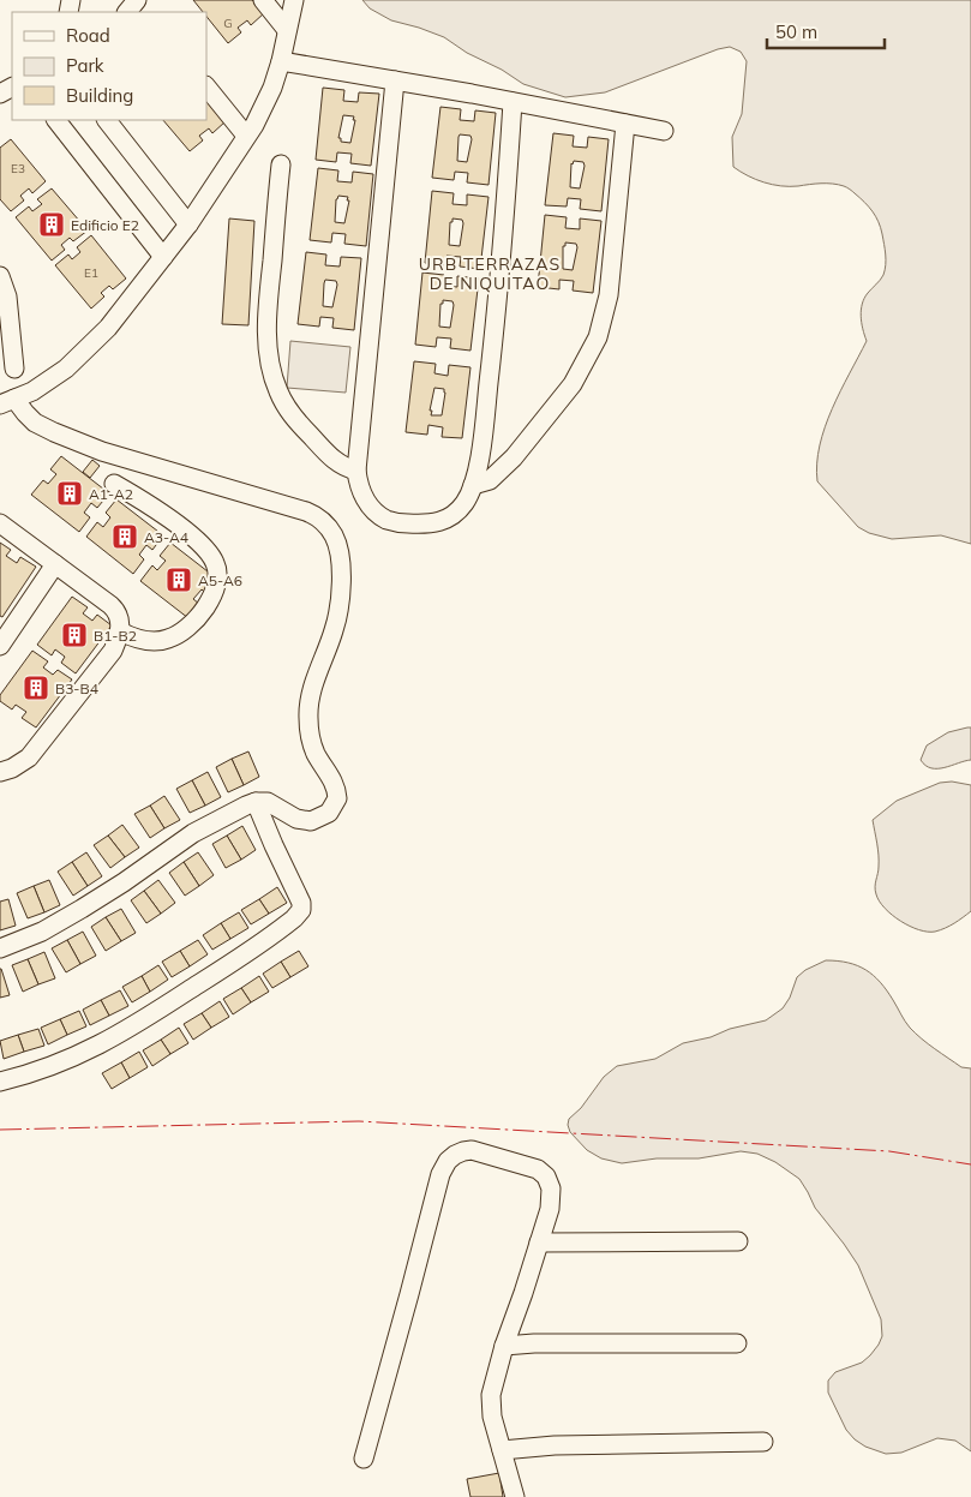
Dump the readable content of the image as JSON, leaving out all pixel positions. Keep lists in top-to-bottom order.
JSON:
{
  "districts": ["URB TERRAZAS DE NIQUITAO"],
  "places": {
    "building": [
      "Edificio E2",
      "A1-A2",
      "A3-A4",
      "A5-A6",
      "B1-B2",
      "B3-B4"
    ]
  },
  "house_numbers": ["G", "E3", "E1"],
  "legend": ["Road", "Park", "Building"],
  "scale_bar": "50 m"
}
